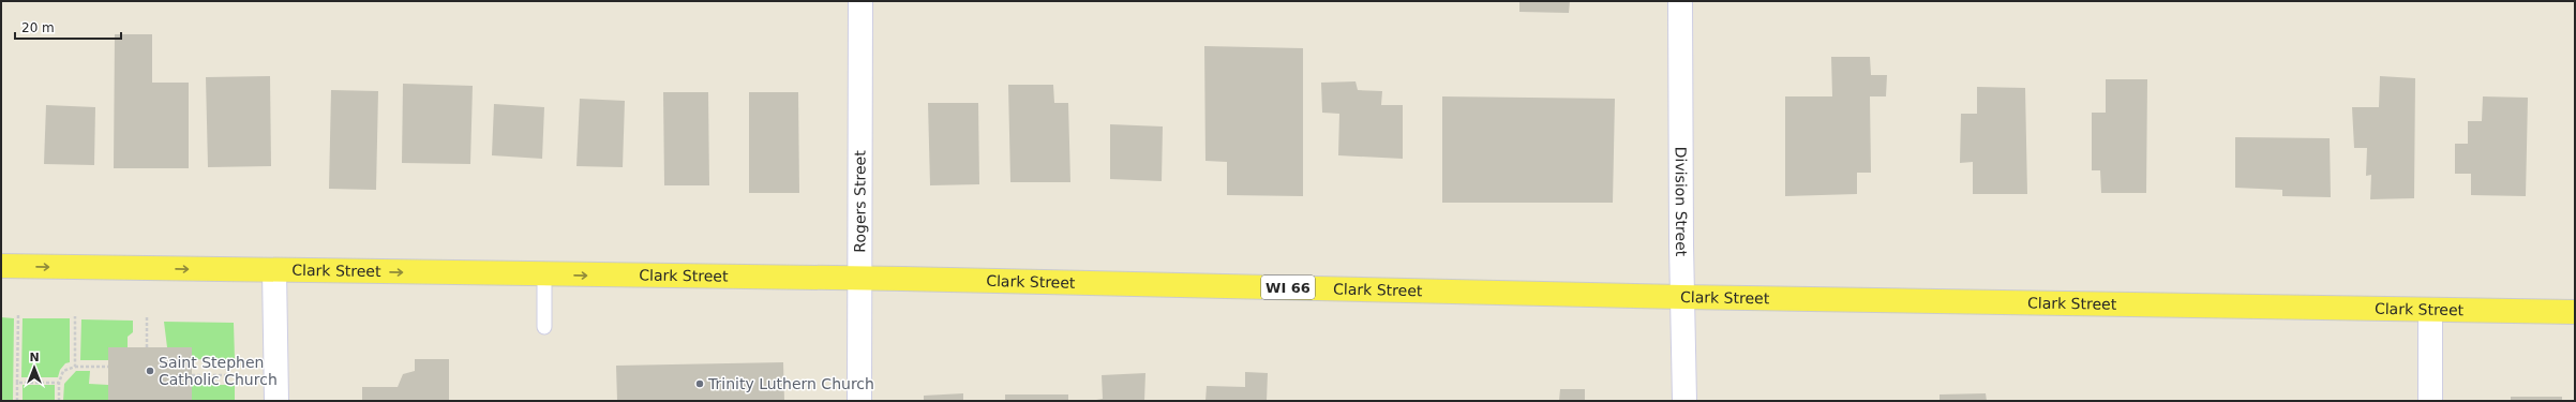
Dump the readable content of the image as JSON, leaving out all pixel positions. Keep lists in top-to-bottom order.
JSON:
{
  "streets": {
    "main road": ["Clark Street", "WI 66"],
    "street": ["Rogers Street", "Division Street"]
  },
  "crossings": [
    ["Rogers Street", "Clark Street"],
    ["Division Street", "Clark Street"]
  ],
  "places": ["Saint Stephen Catholic Church", "Trinity Luthern Church"],
  "scale_bar": "20 m",
  "north": "top"
}
